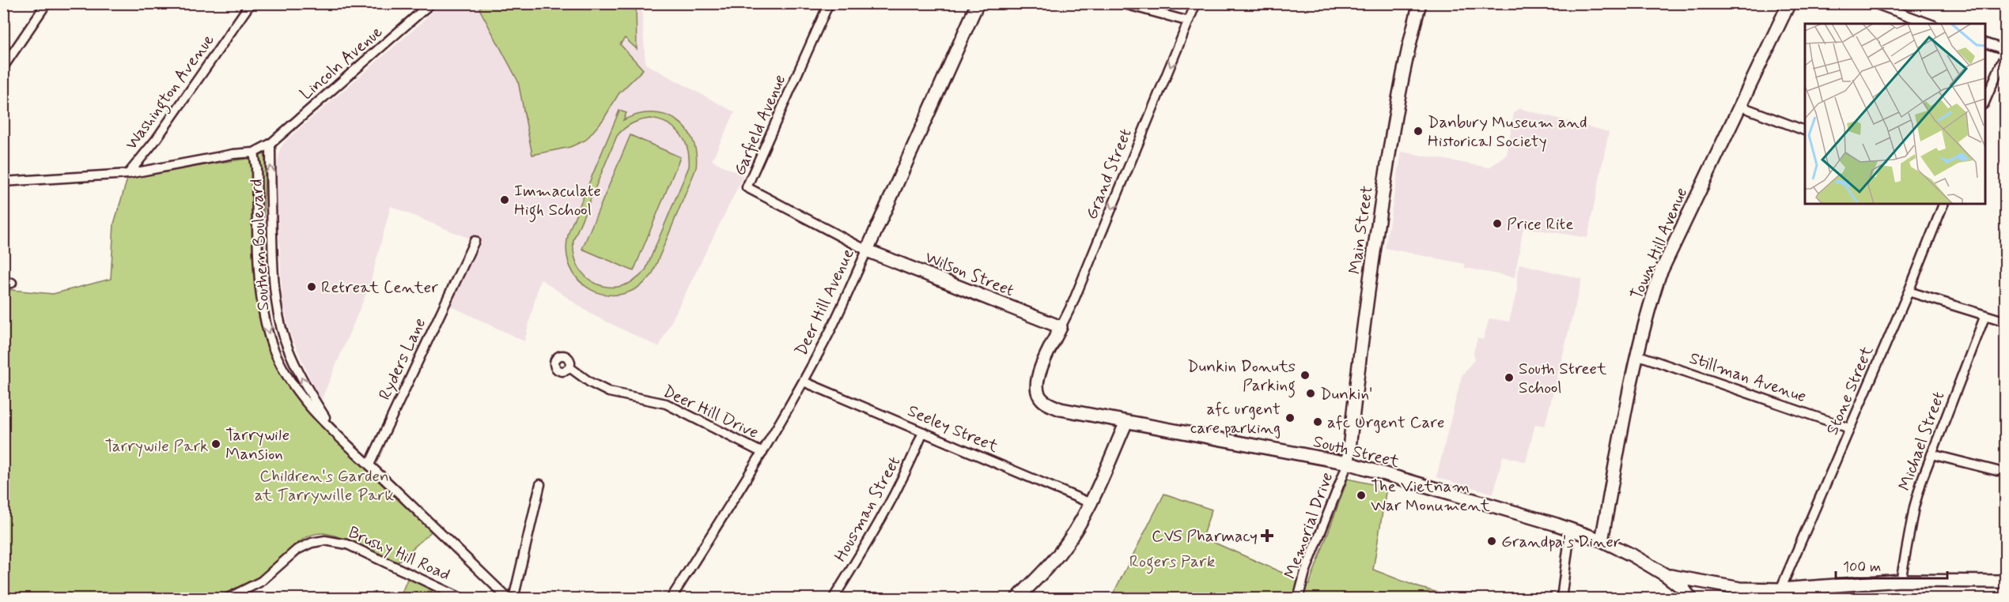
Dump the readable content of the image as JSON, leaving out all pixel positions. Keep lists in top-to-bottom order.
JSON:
{
  "streets": {
    "street": [
      "Lincoln Avenue",
      "Washington Avenue",
      "Garfield Avenue",
      "Grand Street",
      "Main Street",
      "Town Hill Avenue",
      "Southern Boulevard",
      "Wilson Street",
      "Deer Hill Avenue",
      "Ryders Lane",
      "Stillman Avenue",
      "Stone Street",
      "Deer Hill Drive",
      "Seeley Street",
      "Michael Street",
      "South Street",
      "Housman Street",
      "Memorial Drive",
      "Brushy Hill Road"
    ]
  },
  "crossings": [
    ["Lincoln Avenue", "Southern Boulevard"],
    ["Garfield Avenue", "Wilson Street"],
    ["Garfield Avenue", "Deer Hill Avenue"],
    ["Grand Street", "Wilson Street"],
    ["Grand Street", "South Street"],
    ["Main Street", "South Street"],
    ["Main Street", "Memorial Drive"],
    ["Town Hill Avenue", "Stillman Avenue"],
    ["Town Hill Avenue", "South Street"],
    ["Southern Boulevard", "Ryders Lane"],
    ["Wilson Street", "Deer Hill Avenue"],
    ["Deer Hill Avenue", "Deer Hill Drive"],
    ["Deer Hill Avenue", "Seeley Street"],
    ["Stillman Avenue", "Stone Street"],
    ["Seeley Street", "Housman Street"],
    ["South Street", "Memorial Drive"]
  ],
  "one_way": ["Grand Street"],
  "parks": ["Tarrywile Park", "Children's Garden at Tarrywille Park", "Rogers Park"],
  "places": {
    "other": [
      "Danbury Museum and Historical Society",
      "Immaculate High School",
      "Price Rite",
      "Retreat Center",
      "Dunkin Donuts Parking",
      "South Street School",
      "Dunkin'",
      "afc urgent care parking",
      "afc Urgent Care",
      "Tarrywile Mansion",
      "The Vietnam War Monument",
      "Grandpa's Diner"
    ],
    "health": ["CVS Pharmacy"]
  },
  "scale_bar": "100 m"
}
